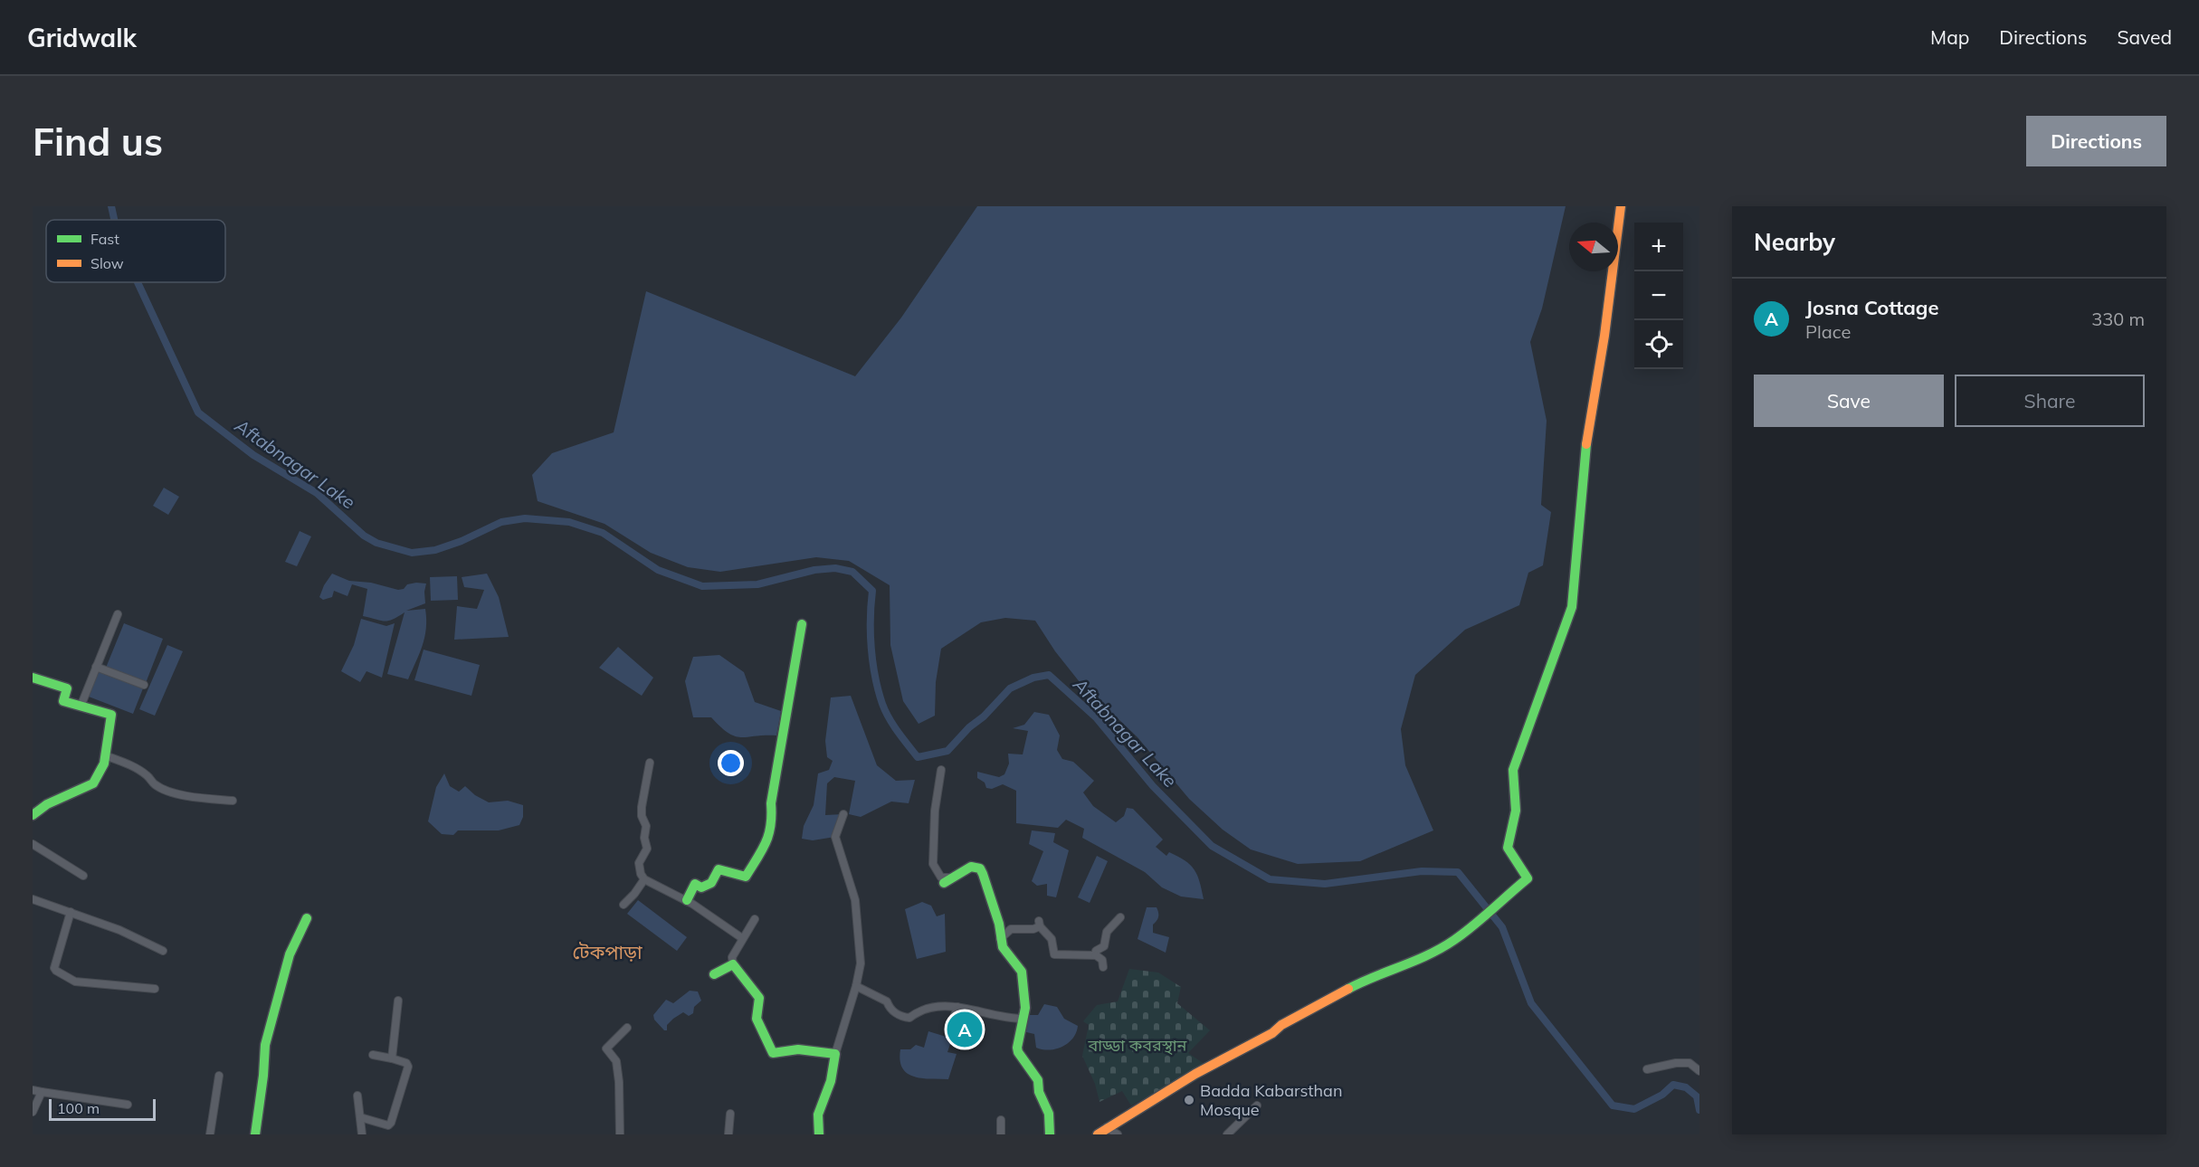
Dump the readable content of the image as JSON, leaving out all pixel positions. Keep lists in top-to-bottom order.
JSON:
{
  "districts": ["টেকপাড়া"],
  "water": ["Aftabnagar Lake"],
  "parks": ["বাড্ডা কবরস্থান"],
  "places": ["Badda Kabarsthan Mosque"],
  "legend": ["Fast", "Slow"],
  "scale_bar": "100 m",
  "north": "left",
  "page": {
    "header": "Gridwalk",
    "nav": ["Map", "Directions", "Saved"],
    "buttons": [
      "Directions",
      ["Save", "Share"]
    ],
    "title": "Find us",
    "heading": "Nearby",
    "map_buttons": ["+", "−"],
    "list": [
      {
        "mark": "A",
        "name": "Josna Cottage",
        "note": "Place",
        "value": "330 m"
      }
    ],
    "pins": "A",
    "scale": "100 m"
  }
}
